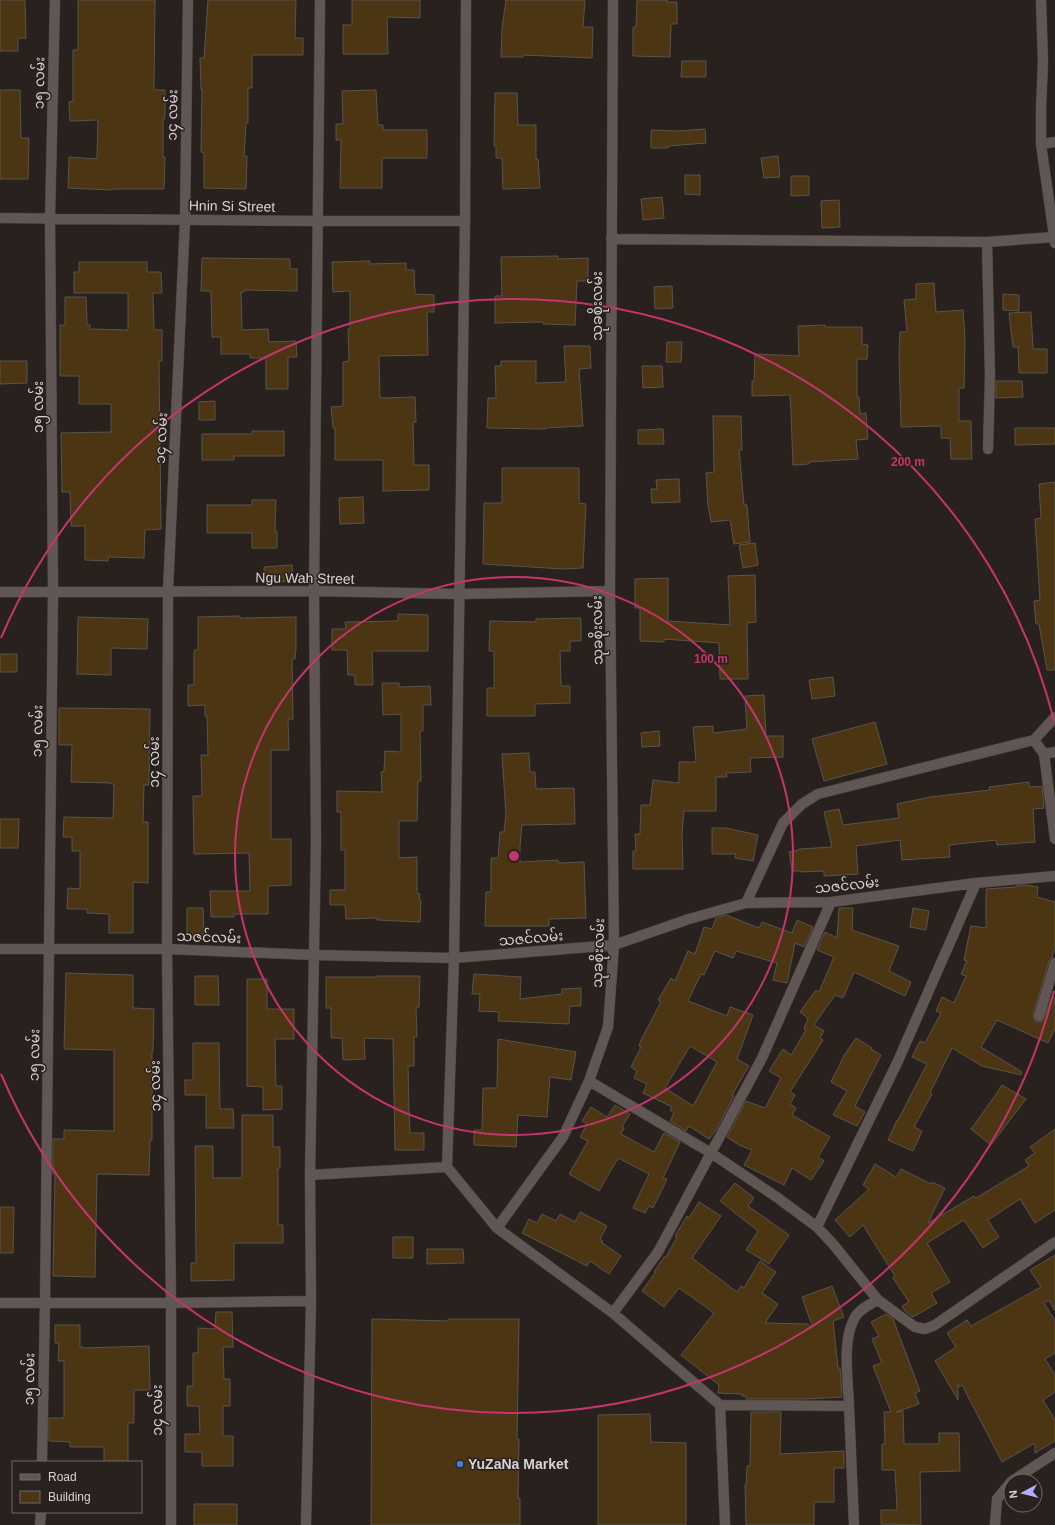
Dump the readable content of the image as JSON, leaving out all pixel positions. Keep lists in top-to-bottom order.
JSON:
{
  "streets": {
    "street": [
      "၁၅ လမ်း",
      "၁၄ လမ်း",
      "Hnin Si Street",
      "သုခစိုးလမ်း",
      "Ngu Wah Street",
      "သဇင်လမ်း"
    ]
  },
  "crossings": [
    ["၁၅ လမ်း", "Hnin Si Street"],
    ["၁၅ လမ်း", "Ngu Wah Street"],
    ["၁၅ လမ်း", "သဇင်လမ်း"],
    ["၁၄ လမ်း", "Hnin Si Street"],
    ["၁၄ လမ်း", "Ngu Wah Street"],
    ["၁၄ လမ်း", "သဇင်လမ်း"],
    ["သုခစိုးလမ်း", "Ngu Wah Street"],
    ["သုခစိုးလမ်း", "သဇင်လမ်း"]
  ],
  "places": ["YuZaNa Market"],
  "legend": ["Road", "Building"],
  "north": "left",
  "rings": ["200 m", "100 m"]
}
